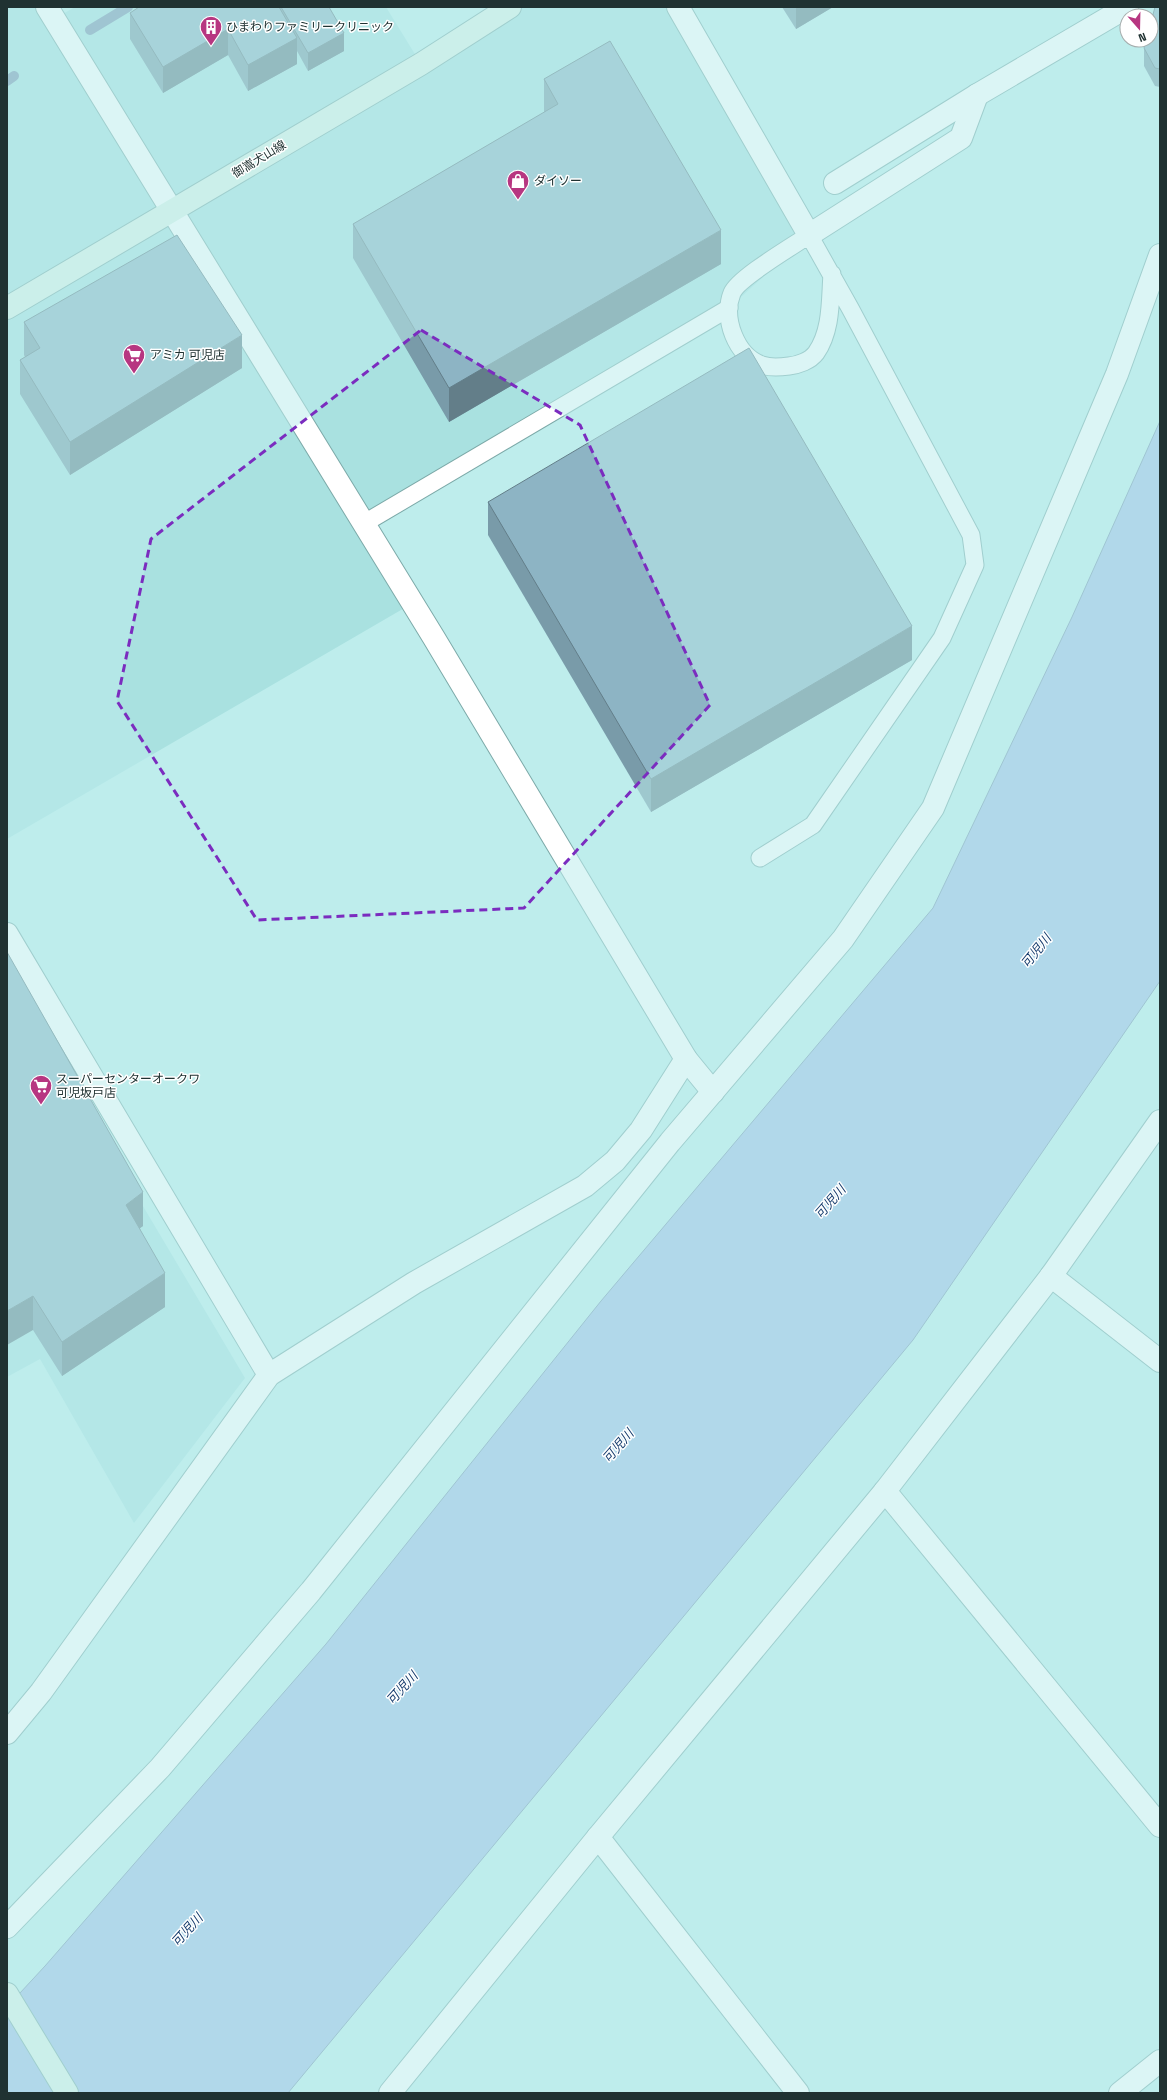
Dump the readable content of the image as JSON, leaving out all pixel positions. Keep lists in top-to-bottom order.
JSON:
{
  "streets": {
    "main road": ["御嵩犬山線"]
  },
  "water": ["可児川"],
  "places": {
    "building": ["ひまわりファミリークリニック"],
    "shop": ["ダイソー"],
    "supermarket": ["アミカ 可児店", "スーパーセンターオークワ 可児坂戸店"]
  },
  "north": "bottom"
}
